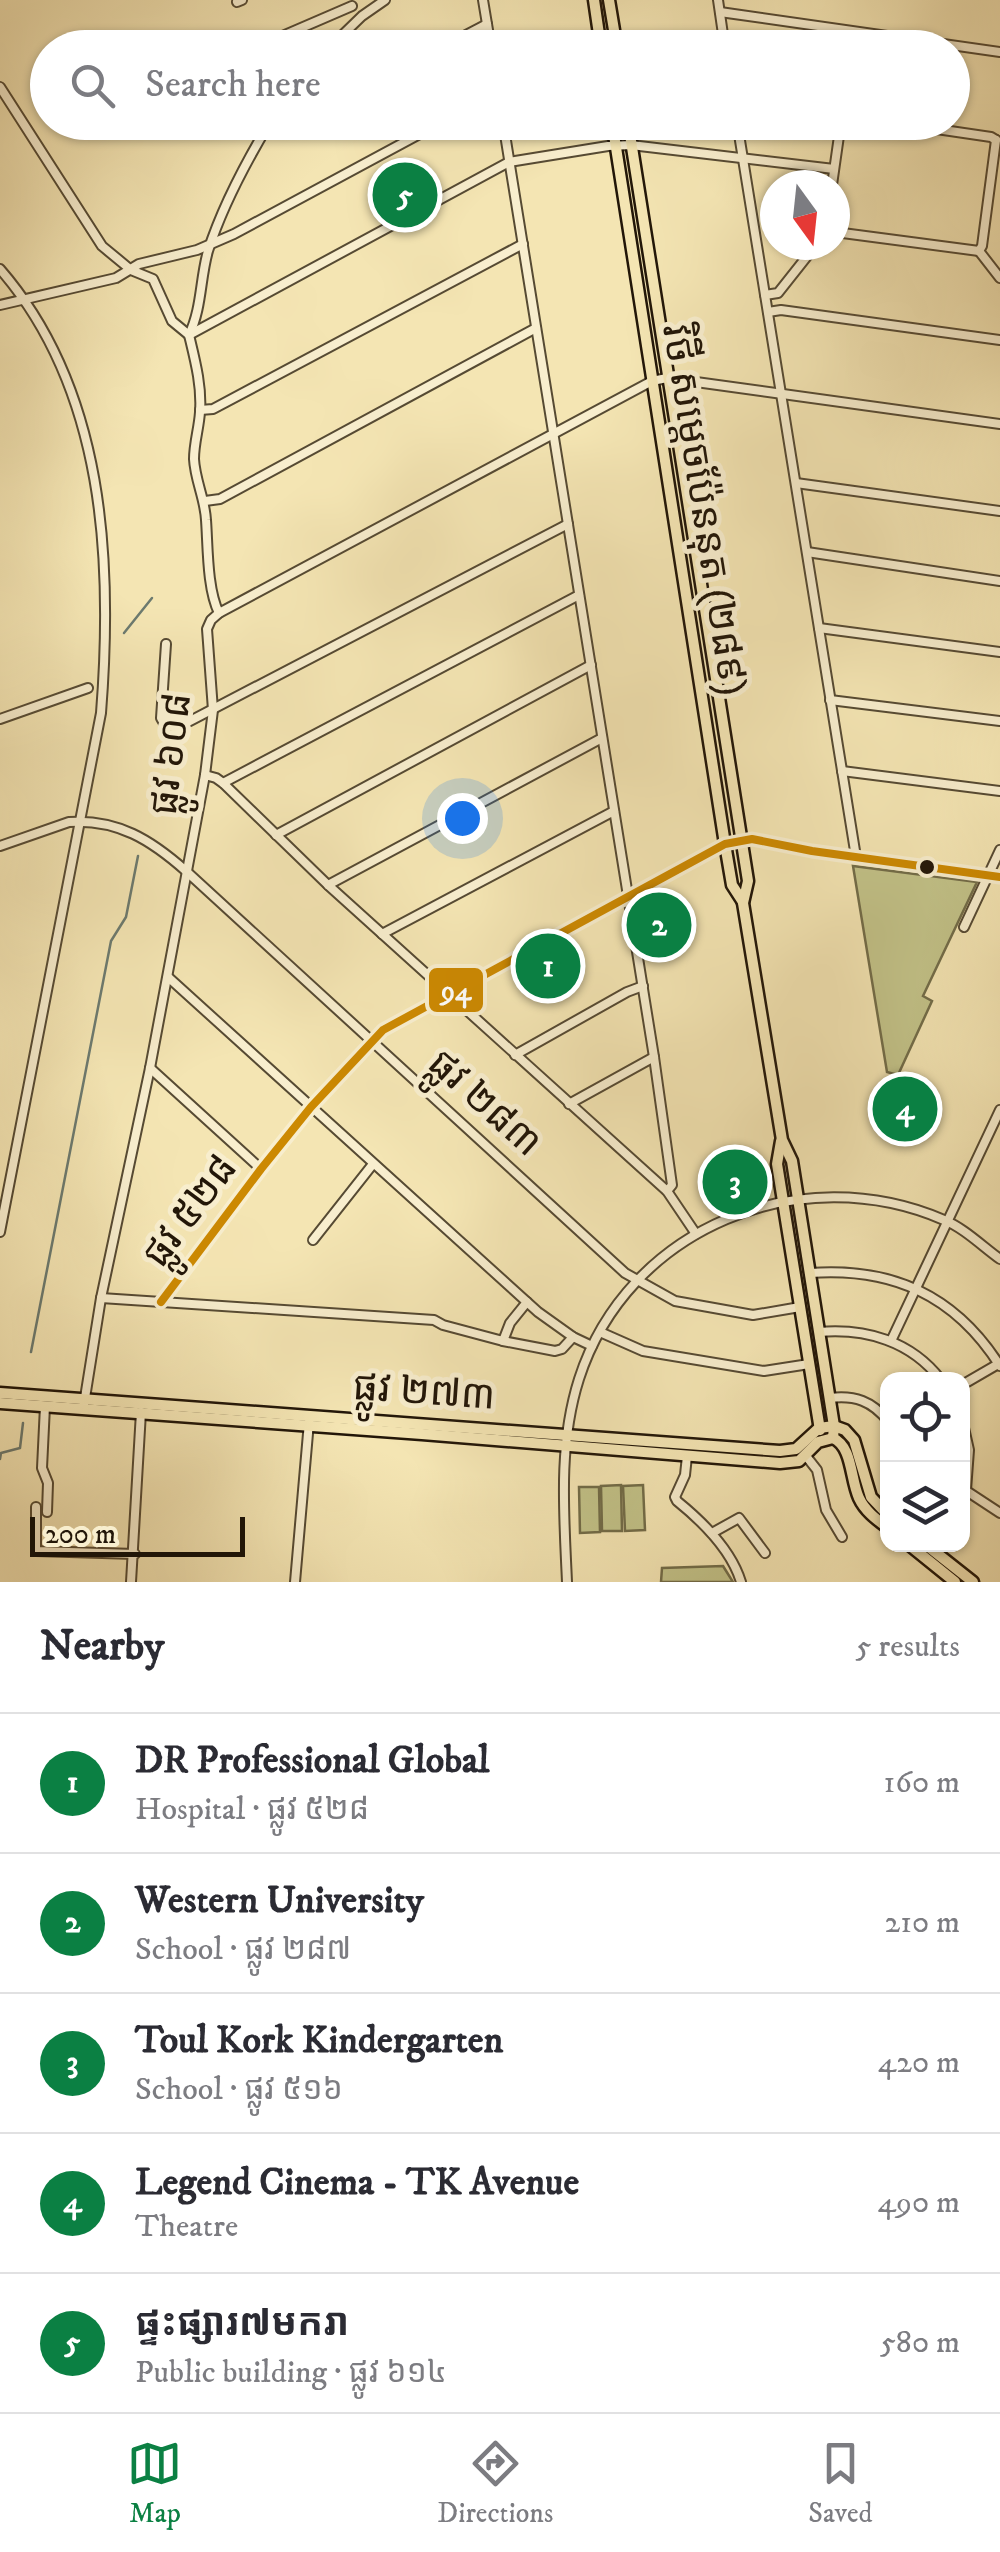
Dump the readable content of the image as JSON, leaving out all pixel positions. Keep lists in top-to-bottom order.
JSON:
{
  "streets": {
    "main road": ["វិថី សម្តេចប៉ែននុត (២៨៩)", "ផ្លូវ ២៧៣"],
    "street": ["ផ្លូវ ៦០៨", "ផ្លូវ ២៨៣", "ផ្លូវ ៥២៨"]
  },
  "crossings": [
    ["វិថី សម្តេចប៉ែននុត (២៨៩)", "ផ្លូវ ២៨៣"],
    ["វិថី សម្តេចប៉ែននុត (២៨៩)", "ផ្លូវ ៥២៨"],
    ["វិថី សម្តេចប៉ែននុត (២៨៩)", "ផ្លូវ ២៧៣"],
    ["ផ្លូវ ៦០៨", "ផ្លូវ ២៨៣"],
    ["ផ្លូវ ៦០៨", "ផ្លូវ ២៧៣"],
    ["ផ្លូវ ២៨៣", "ផ្លូវ ៥២៨"]
  ],
  "lines": ["transit line 94"],
  "scale_bar": "200 m",
  "north": "bottom",
  "page": {
    "search": "Search here",
    "pins": [
      "5",
      "2",
      "1",
      "4",
      "3"
    ],
    "scale": "200 m",
    "heading": ["Nearby", "5 results"],
    "list": [
      {
        "mark": "1",
        "name": "DR Professional Global",
        "note": "Hospital · ផ្លូវ ៥២៨",
        "value": "160 m"
      },
      {
        "mark": "2",
        "name": "Western University",
        "note": "School · ផ្លូវ ២៨៧",
        "value": "210 m"
      },
      {
        "mark": "3",
        "name": "Toul Kork Kindergarten",
        "note": "School · ផ្លូវ ៥១៦",
        "value": "420 m"
      },
      {
        "mark": "4",
        "name": "Legend Cinema - TK Avenue",
        "note": "Theatre",
        "value": "490 m"
      },
      {
        "mark": "5",
        "name": "ផ្ទះផ្សារ៧មករា",
        "note": "Public building · ផ្លូវ ៦១៤",
        "value": "580 m"
      }
    ],
    "nav": ["Map", "Directions", "Saved"]
  }
}
